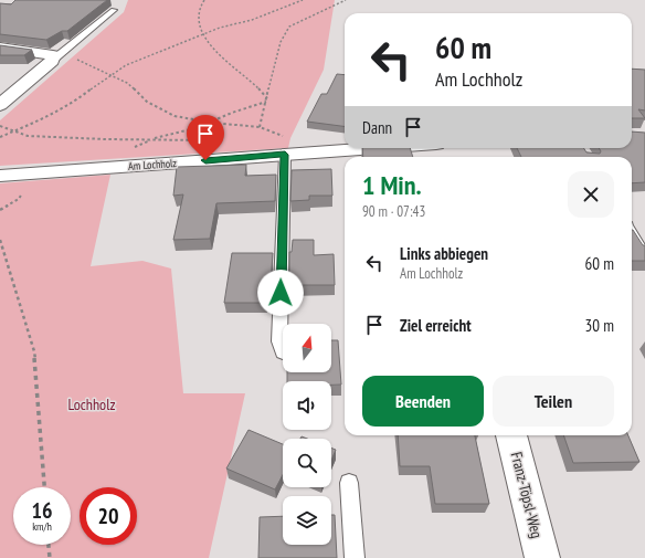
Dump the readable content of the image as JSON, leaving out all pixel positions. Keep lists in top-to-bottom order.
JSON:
{
  "streets": {
    "street": ["Am Lochholz", "Franz-Töpsl-Weg"]
  },
  "parks": ["Lochholz"],
  "north": "top",
  "page": {
    "turn": ["60 m", "Am Lochholz"],
    "then": "Dann",
    "heading": ["1 Min.", "90 m · 07:43"],
    "list": [
      {
        "name": "Links abbiegen",
        "note": "Am Lochholz",
        "value": "60 m"
      },
      {
        "name": "Ziel erreicht",
        "value": "30 m"
      }
    ],
    "buttons": ["Beenden", "Teilen"],
    "speed": "16 km/h",
    "limit": "20"
  }
}
